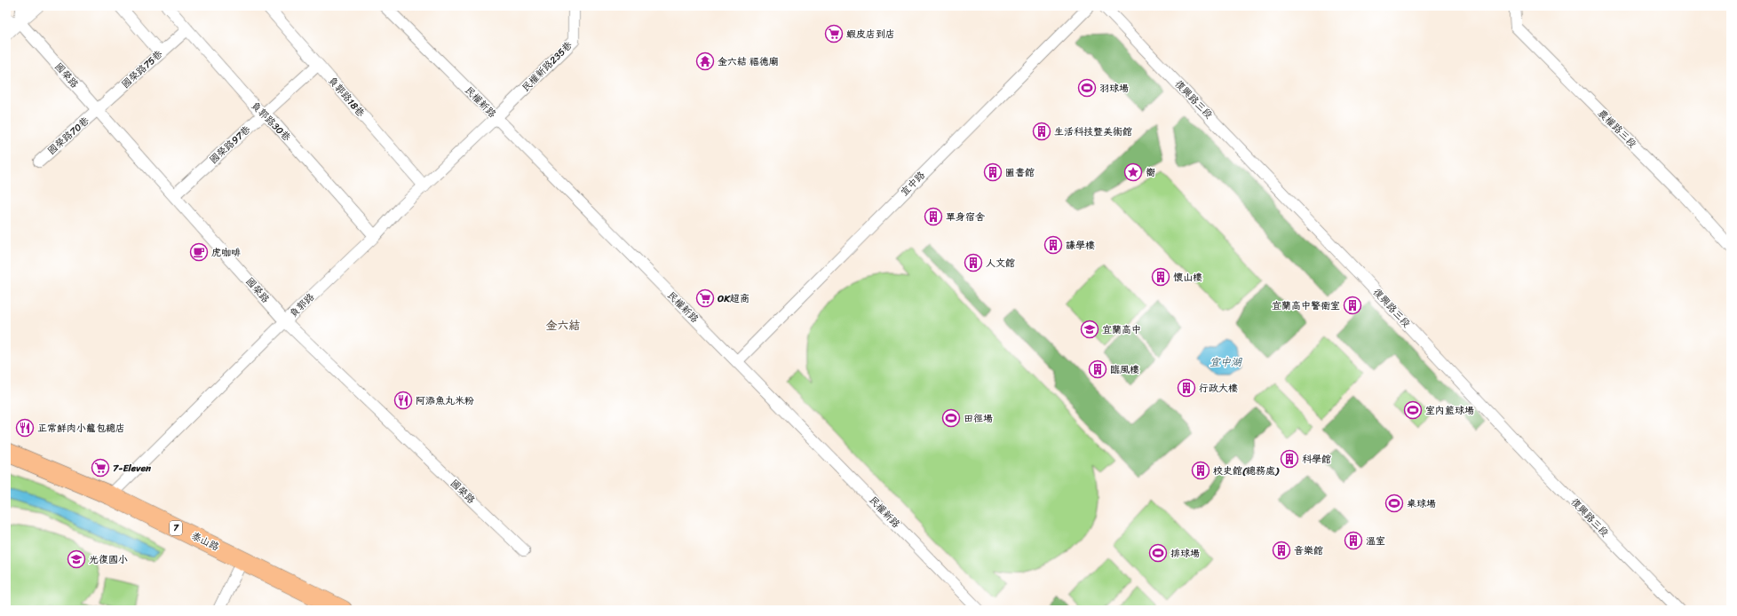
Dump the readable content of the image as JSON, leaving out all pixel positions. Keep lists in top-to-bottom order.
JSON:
{
  "streets": {
    "main road": ["7", "泰山路"],
    "street": [
      "民權新路235巷",
      "國榮路75巷",
      "國榮路",
      "負郭路18巷",
      "復興路三段",
      "民權新路",
      "負郭路30巷",
      "農權路三段",
      "國榮路70巷",
      "國榮路97巷",
      "宜中路",
      "負郭路"
    ]
  },
  "crossings": [
    ["民權新路235巷", "民權新路"],
    ["民權新路235巷", "負郭路"],
    ["國榮路75巷", "國榮路"],
    ["國榮路75巷", "負郭路30巷"],
    ["國榮路75巷", "國榮路70巷"],
    ["國榮路", "國榮路70巷"],
    ["國榮路", "國榮路97巷"],
    ["國榮路", "負郭路"],
    ["負郭路18巷", "國榮路97巷"],
    ["負郭路18巷", "負郭路"],
    ["民權新路", "宜中路"],
    ["民權新路", "負郭路"],
    ["負郭路30巷", "國榮路97巷"],
    ["負郭路30巷", "負郭路"],
    ["負郭路", "泰山路"]
  ],
  "districts": ["金六結"],
  "water": ["宜中湖"],
  "places": {
    "supermarket": ["蝦皮店到店", "OK超商", "7-Eleven"],
    "temple": ["金六結 福德廟"],
    "sports": [
      "羽球場",
      "室內籃球場",
      "田徑場",
      "桌球場",
      "排球場"
    ],
    "building": [
      "生活科技暨美術館",
      "圖書館",
      "單身宿舍",
      "謙學樓",
      "人文館",
      "懷山樓",
      "宜蘭高中警衛室",
      "臨風樓",
      "行政大樓",
      "科學館",
      "校史館(總務處)",
      "溫室",
      "音樂館"
    ],
    "place": ["嚮"],
    "cafe": ["虎咖啡"],
    "school or university": ["宜蘭高中", "光復國小"],
    "restaurant": ["阿添魚丸米粉", "正常鮮肉小籠包總店"]
  }
}
